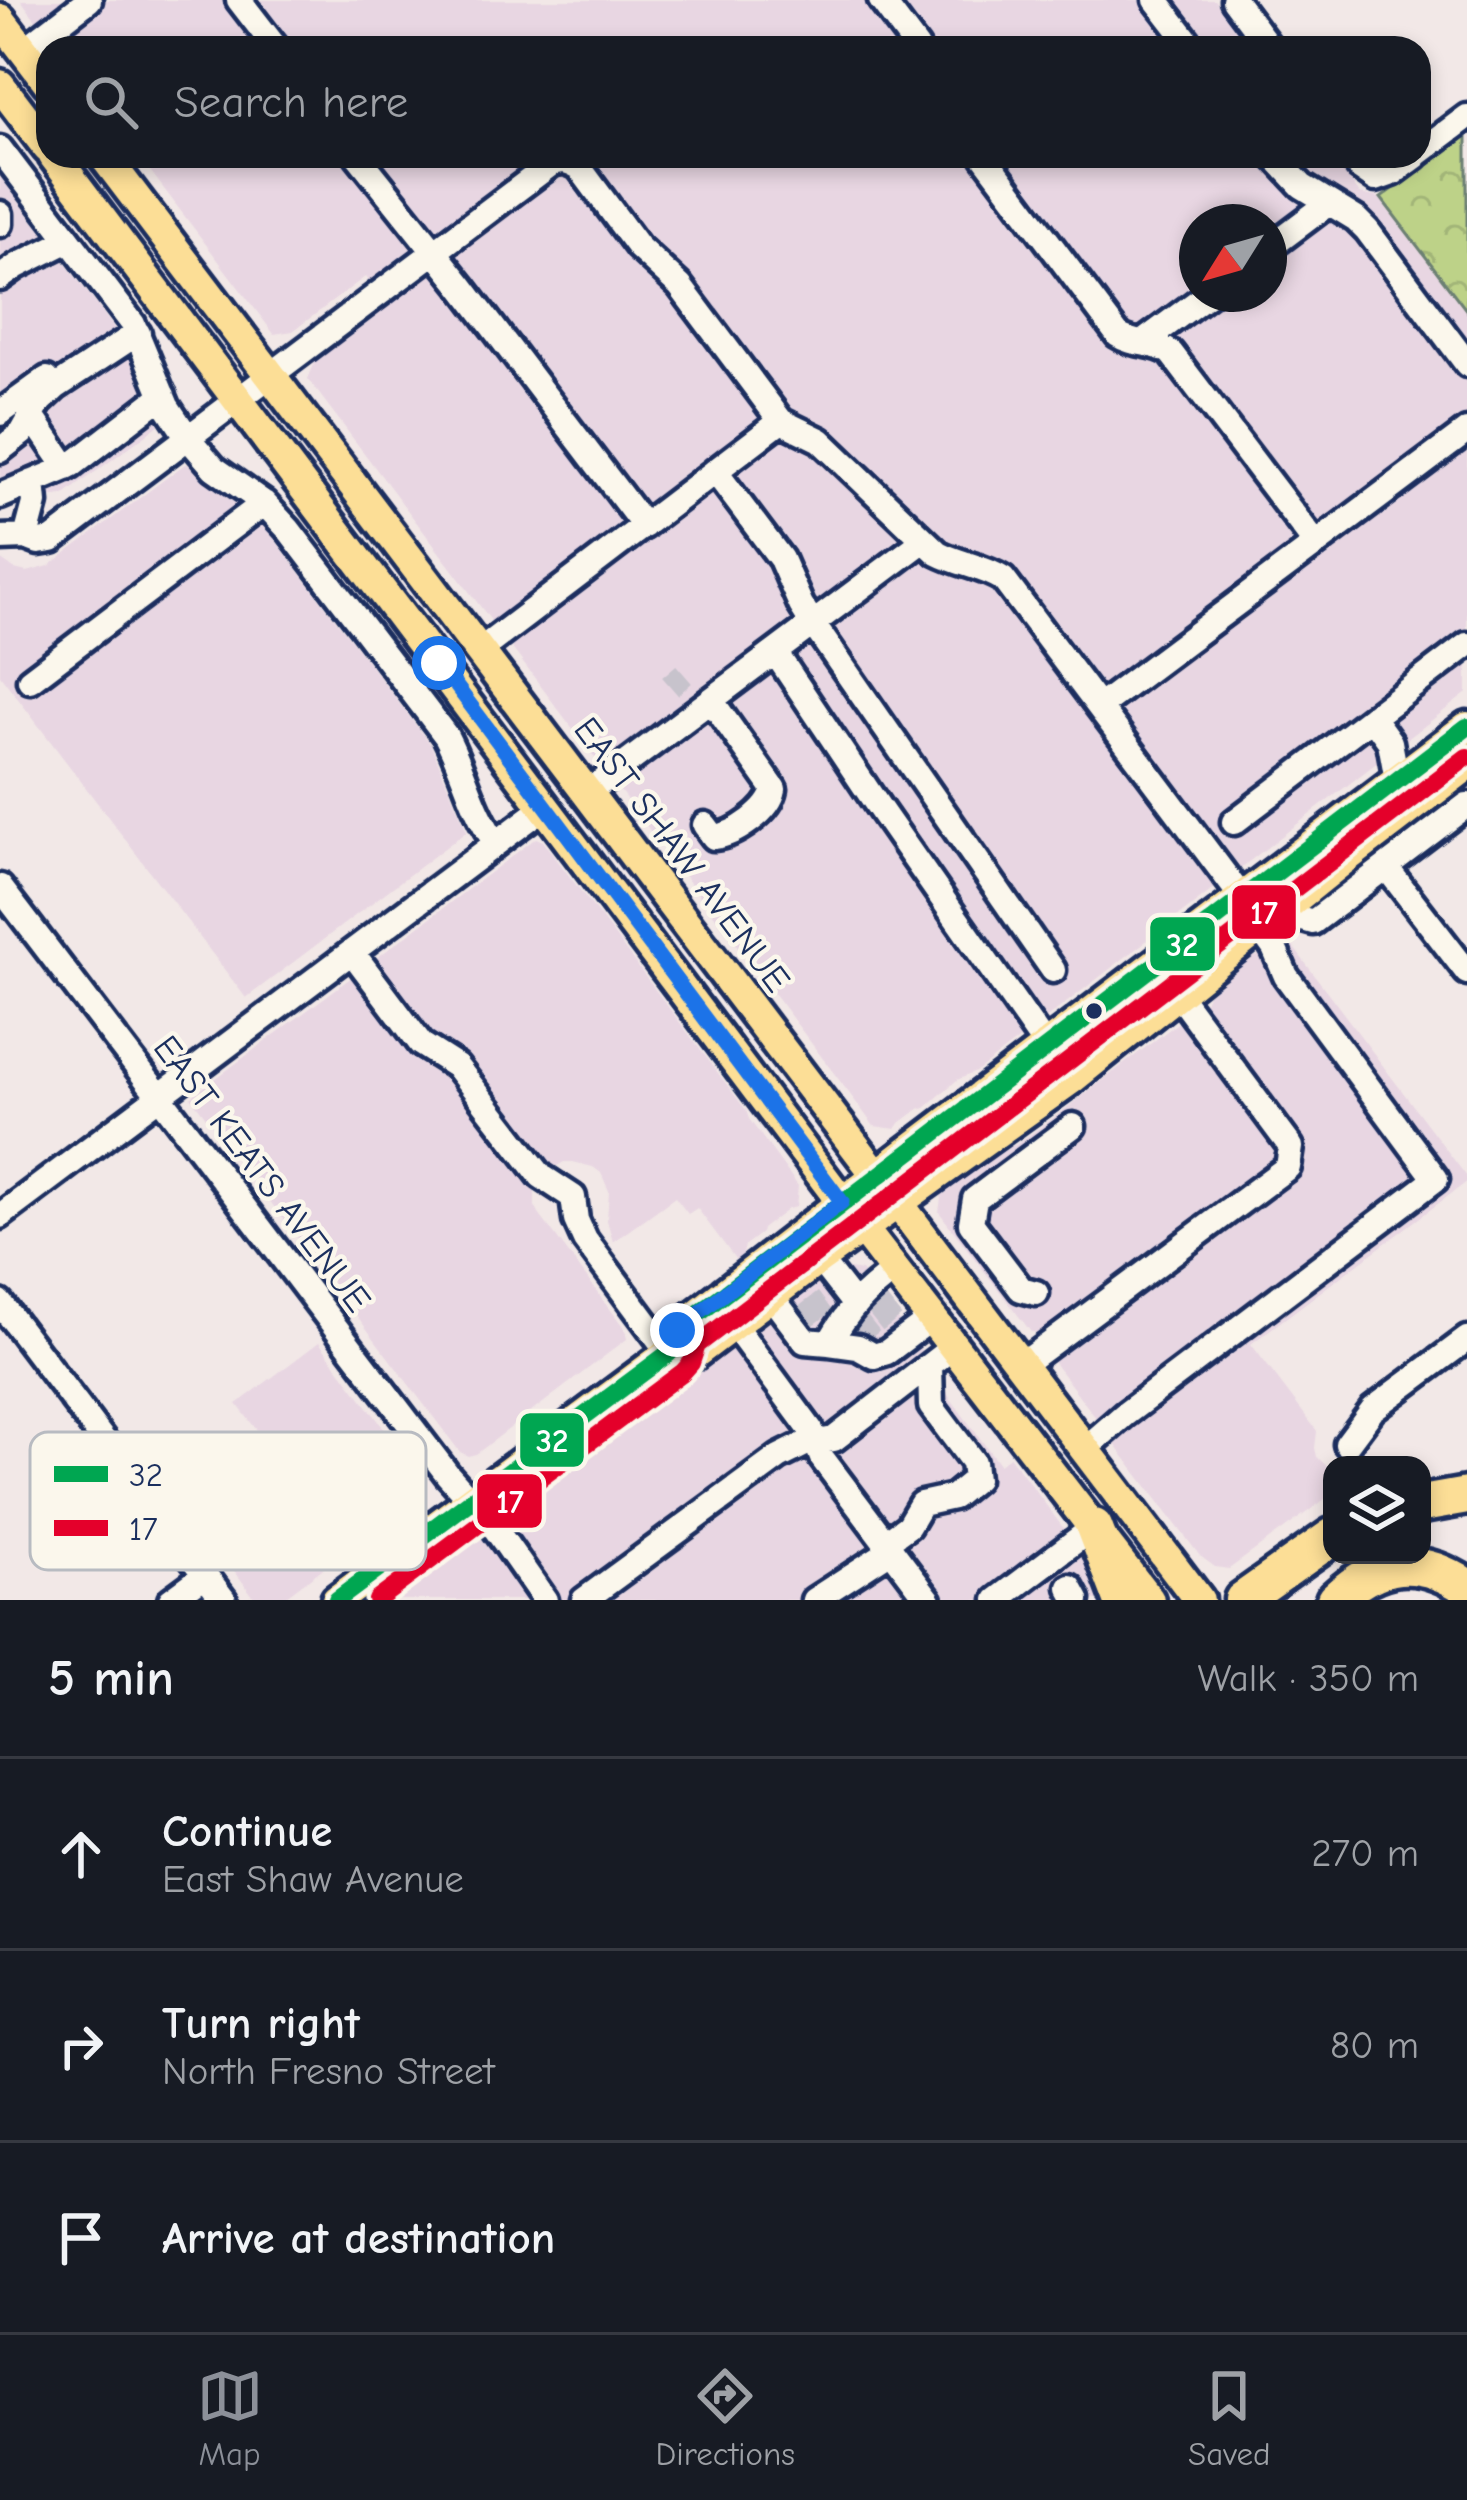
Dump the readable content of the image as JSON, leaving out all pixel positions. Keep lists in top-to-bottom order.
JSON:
{
  "streets": {
    "main road": ["EAST SHAW AVENUE"],
    "street": ["EAST KEATS AVENUE"]
  },
  "lines": ["transit line 32", "transit line 17"],
  "legend": ["32", "17"],
  "north": "bottom left",
  "page": {
    "search": "Search here",
    "heading": ["5 min", "Walk · 350 m"],
    "list": [
      ["Continue", "East Shaw Avenue", "270 m"],
      ["Turn right", "North Fresno Street", "80 m"],
      "Arrive at destination"
    ],
    "nav": ["Map", "Directions", "Saved"]
  }
}
